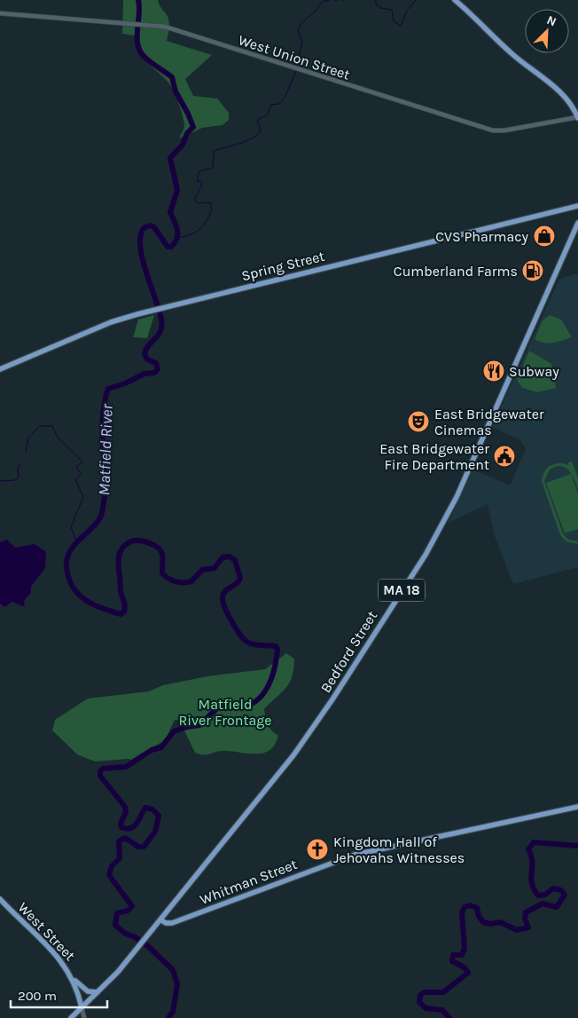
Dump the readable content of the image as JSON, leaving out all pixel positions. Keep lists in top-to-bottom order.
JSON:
{
  "streets": {
    "main road": [
      "Spring Street",
      "MA 18",
      "Bedford Street",
      "Whitman Street",
      "West Street"
    ],
    "street": ["West Union Street"]
  },
  "crossings": [
    ["Bedford Street", "Whitman Street"],
    ["Bedford Street", "West Street"]
  ],
  "water": ["Matfield River"],
  "parks": ["Matfield River Frontage"],
  "places": {
    "shop": ["CVS Pharmacy"],
    "fuel station": ["Cumberland Farms"],
    "restaurant": ["Subway"],
    "theatre": ["East Bridgewater Cinemas"],
    "public building": ["East Bridgewater Fire Department"],
    "church": ["Kingdom Hall of Jehovahs Witnesses"]
  },
  "scale_bar": "200 m",
  "north": "top right"
}
